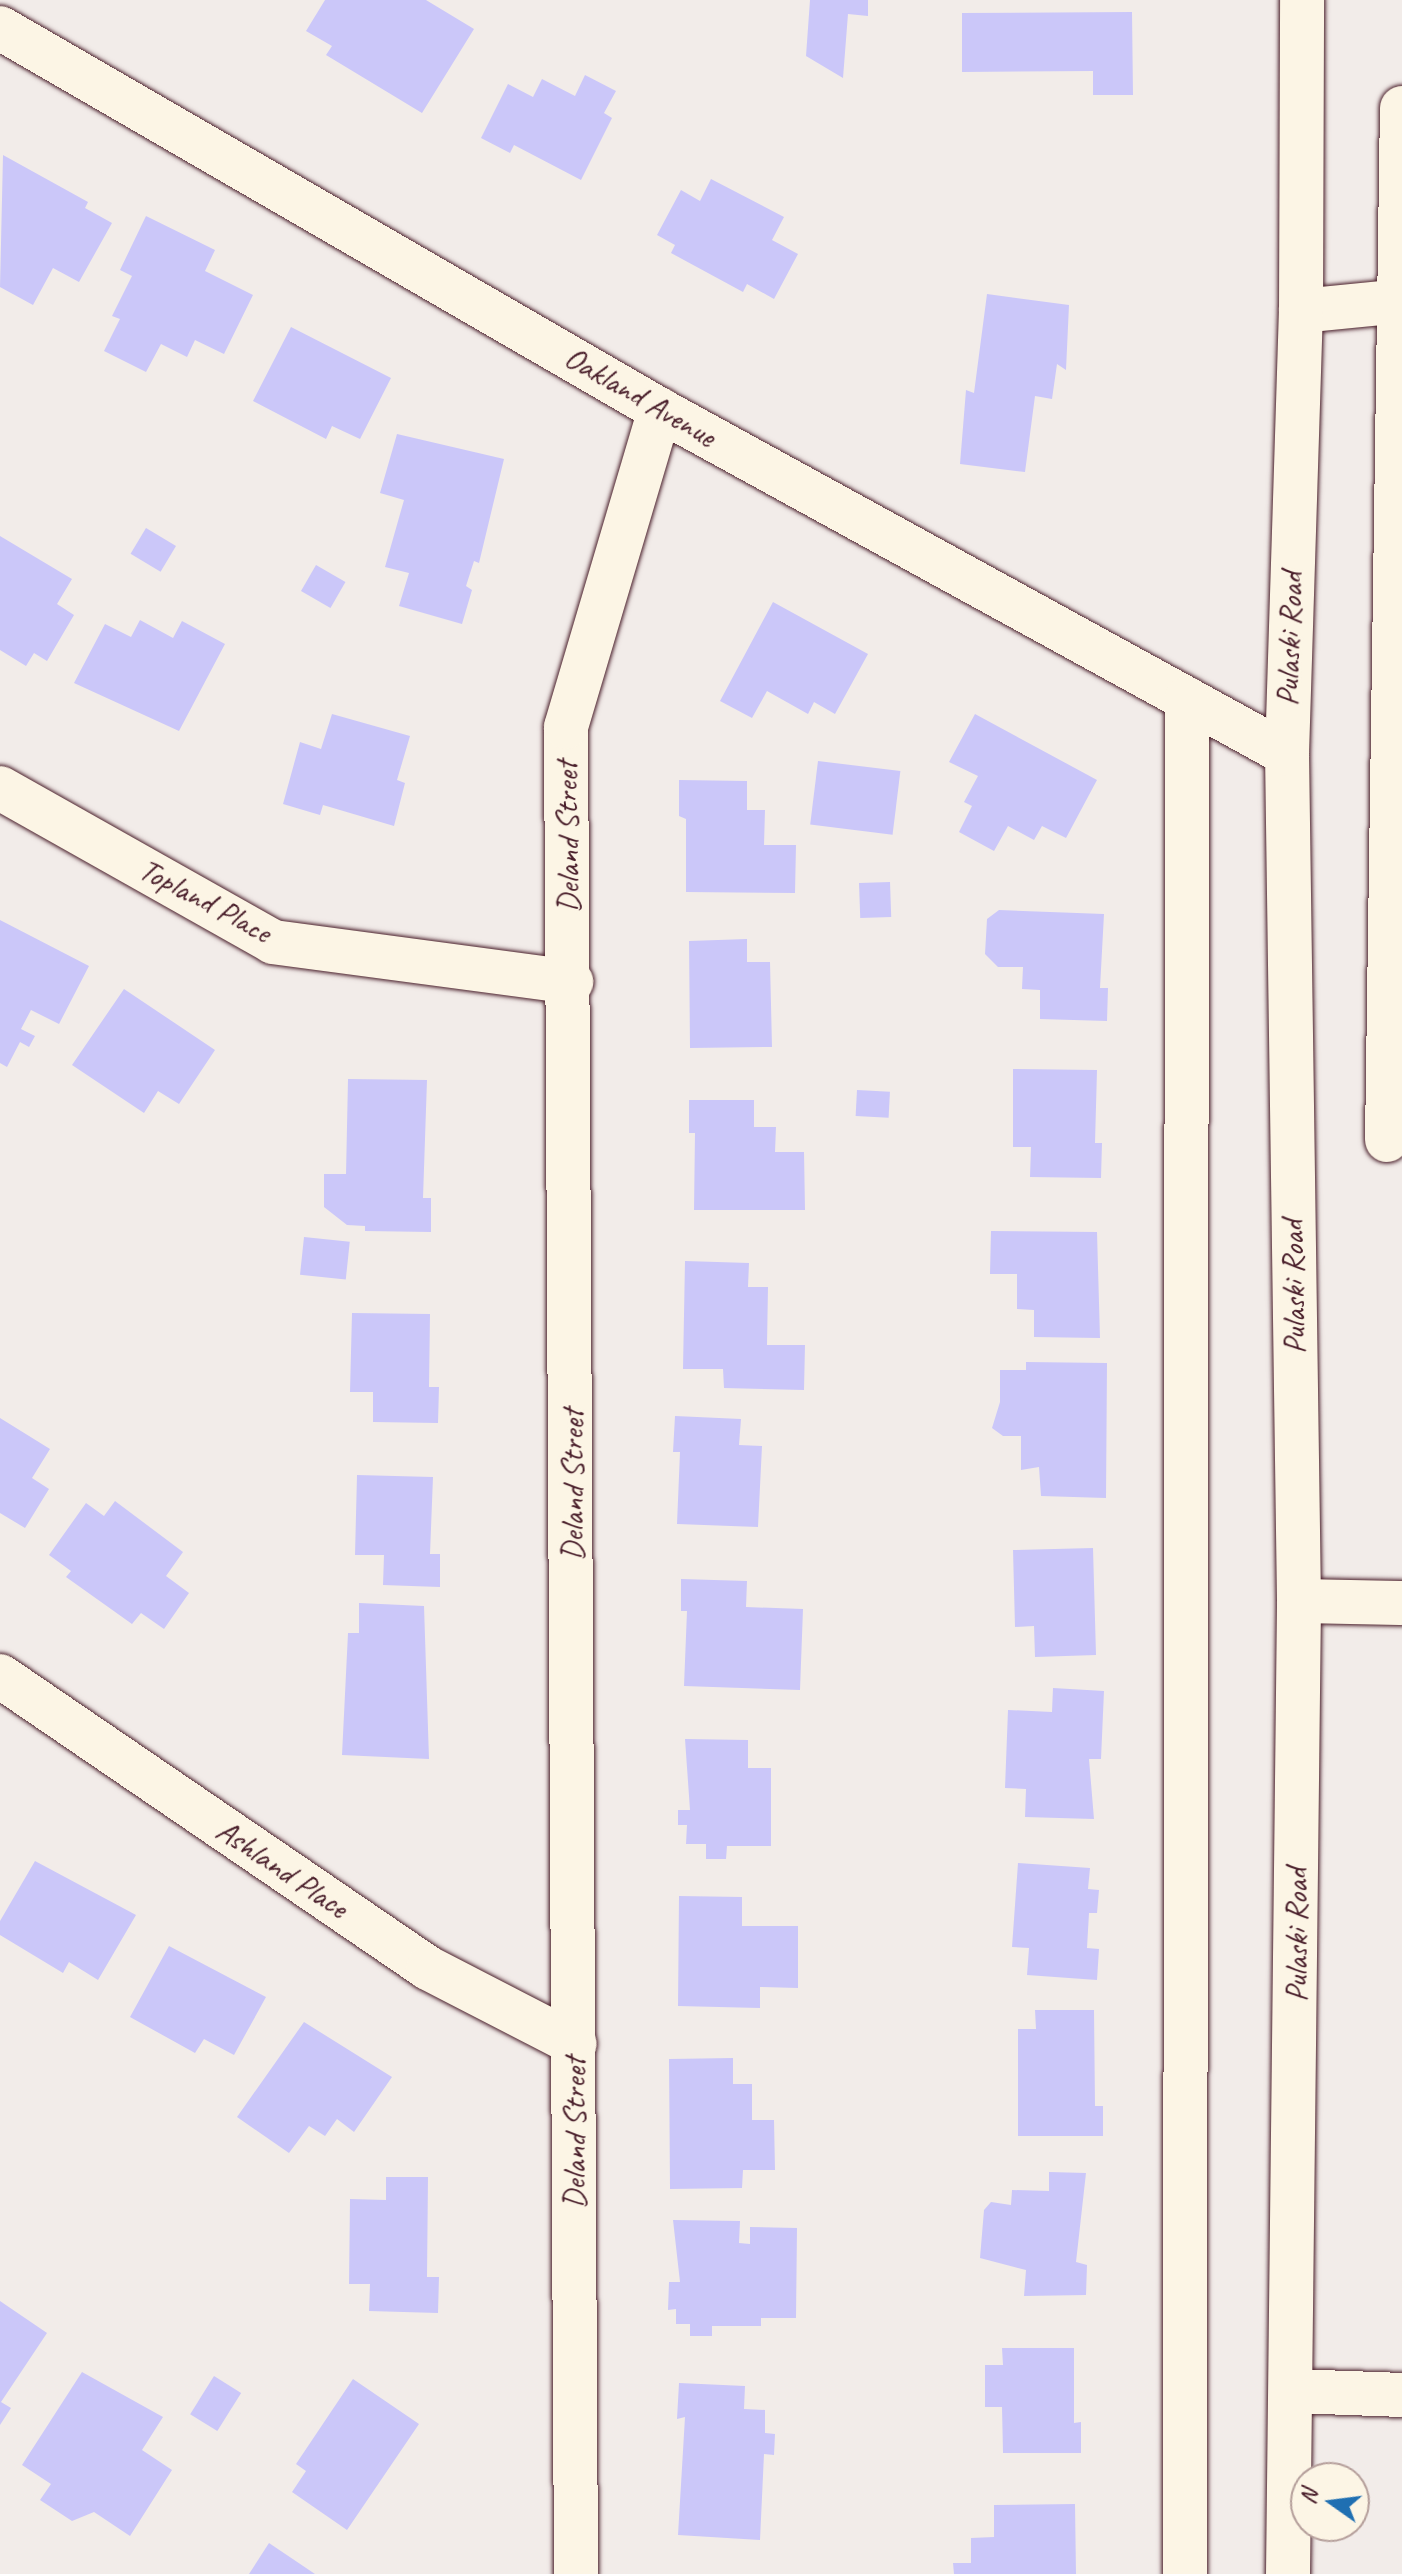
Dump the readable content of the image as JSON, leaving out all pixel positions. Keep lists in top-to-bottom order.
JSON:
{
  "streets": {
    "street": [
      "Oakland Avenue",
      "Pulaski Road",
      "Deland Street",
      "Topland Place",
      "Ashland Place"
    ]
  },
  "crossings": [
    ["Oakland Avenue", "Pulaski Road"],
    ["Oakland Avenue", "Deland Street"],
    ["Deland Street", "Topland Place"],
    ["Deland Street", "Ashland Place"]
  ],
  "north": "left"
}
